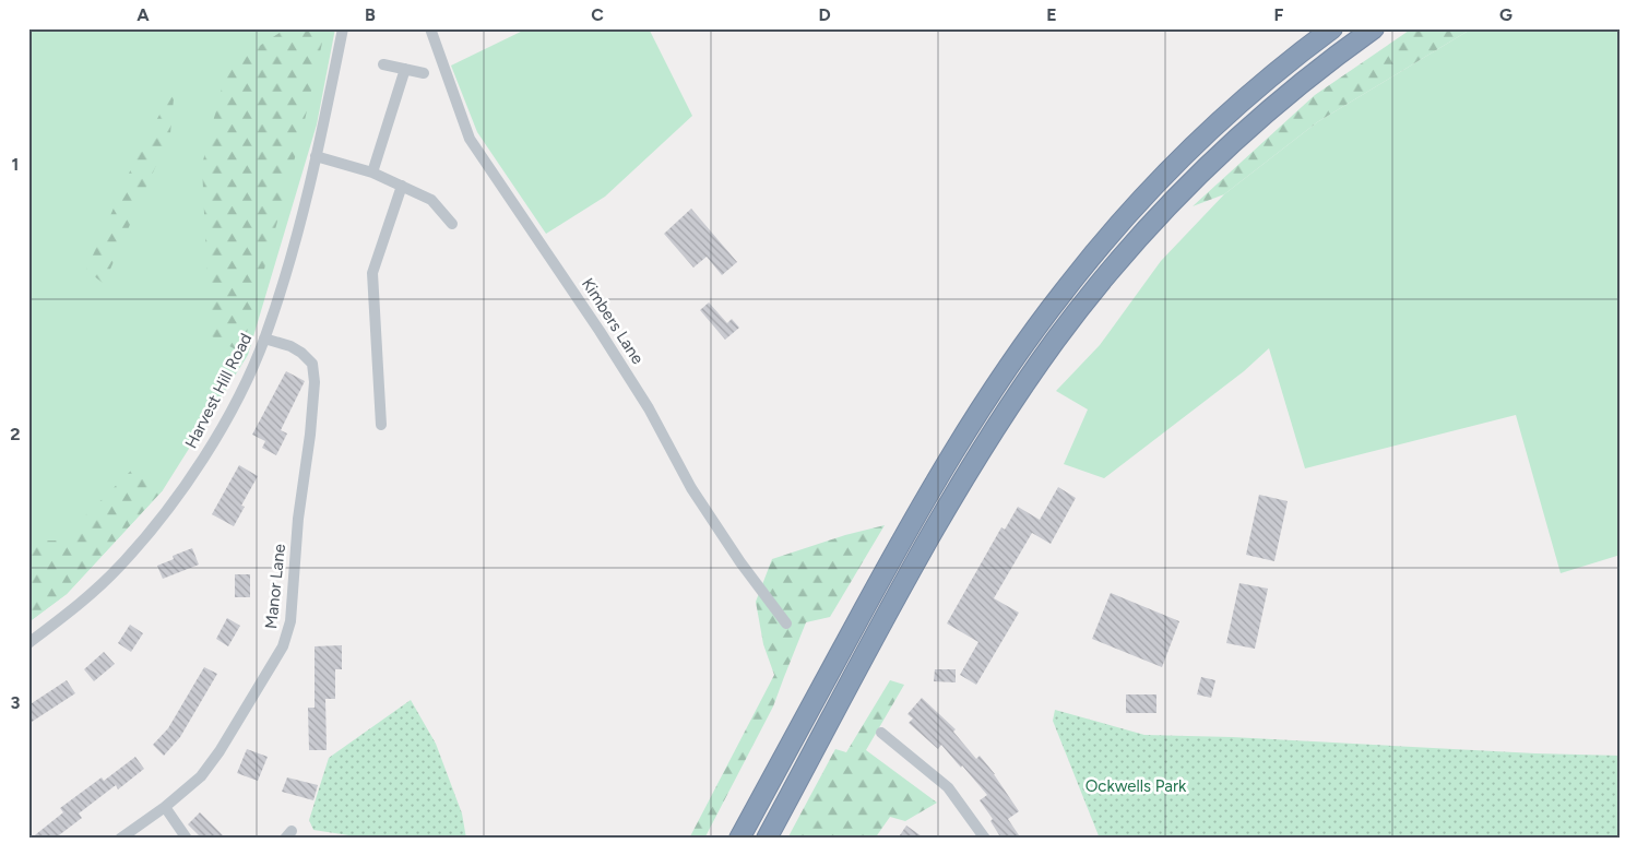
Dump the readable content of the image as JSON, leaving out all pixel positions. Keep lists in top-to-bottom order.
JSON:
{
  "streets": {
    "street": ["Kimbers Lane", "Harvest Hill Road", "Manor Lane"]
  },
  "crossings": [
    ["Harvest Hill Road", "Manor Lane"]
  ],
  "parks": ["Ockwells Park"],
  "grid": {
    "columns": [
      "A",
      "B",
      "C",
      "D",
      "E",
      "F",
      "G"
    ],
    "rows": ["1", "2", "3"]
  }
}
